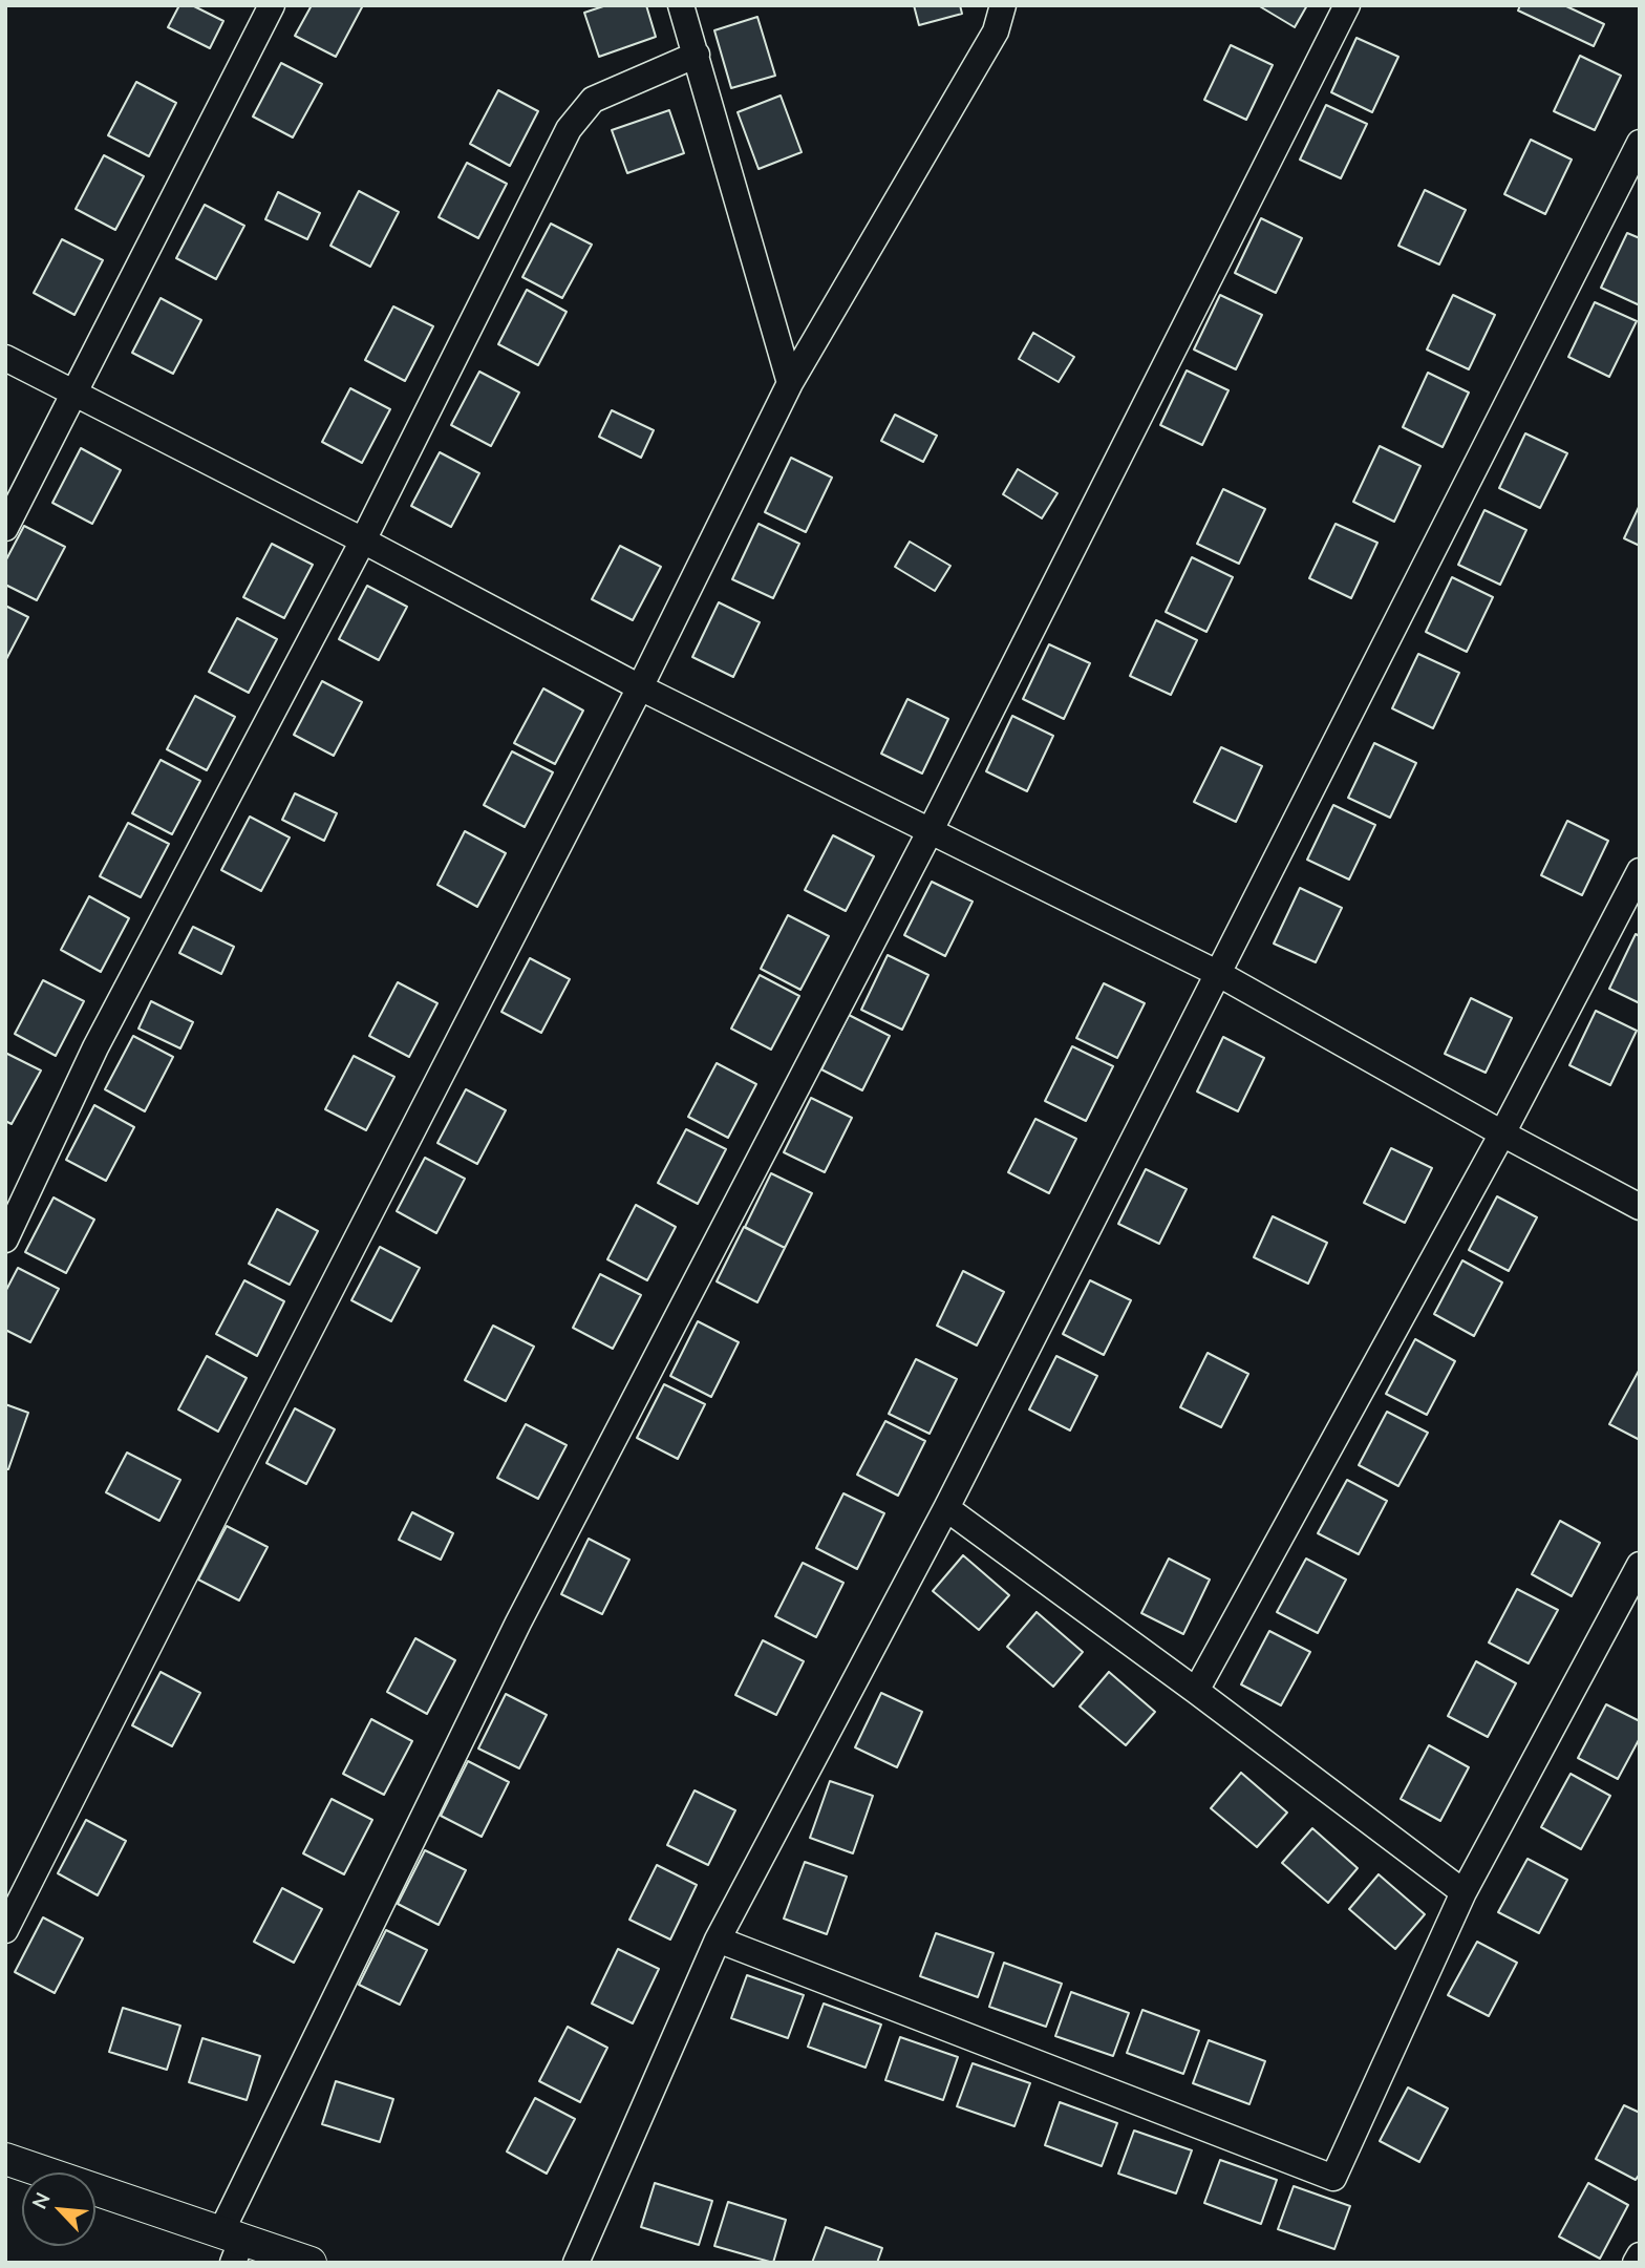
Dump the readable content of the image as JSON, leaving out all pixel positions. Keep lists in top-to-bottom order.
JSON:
{
  "north": "top left"
}
